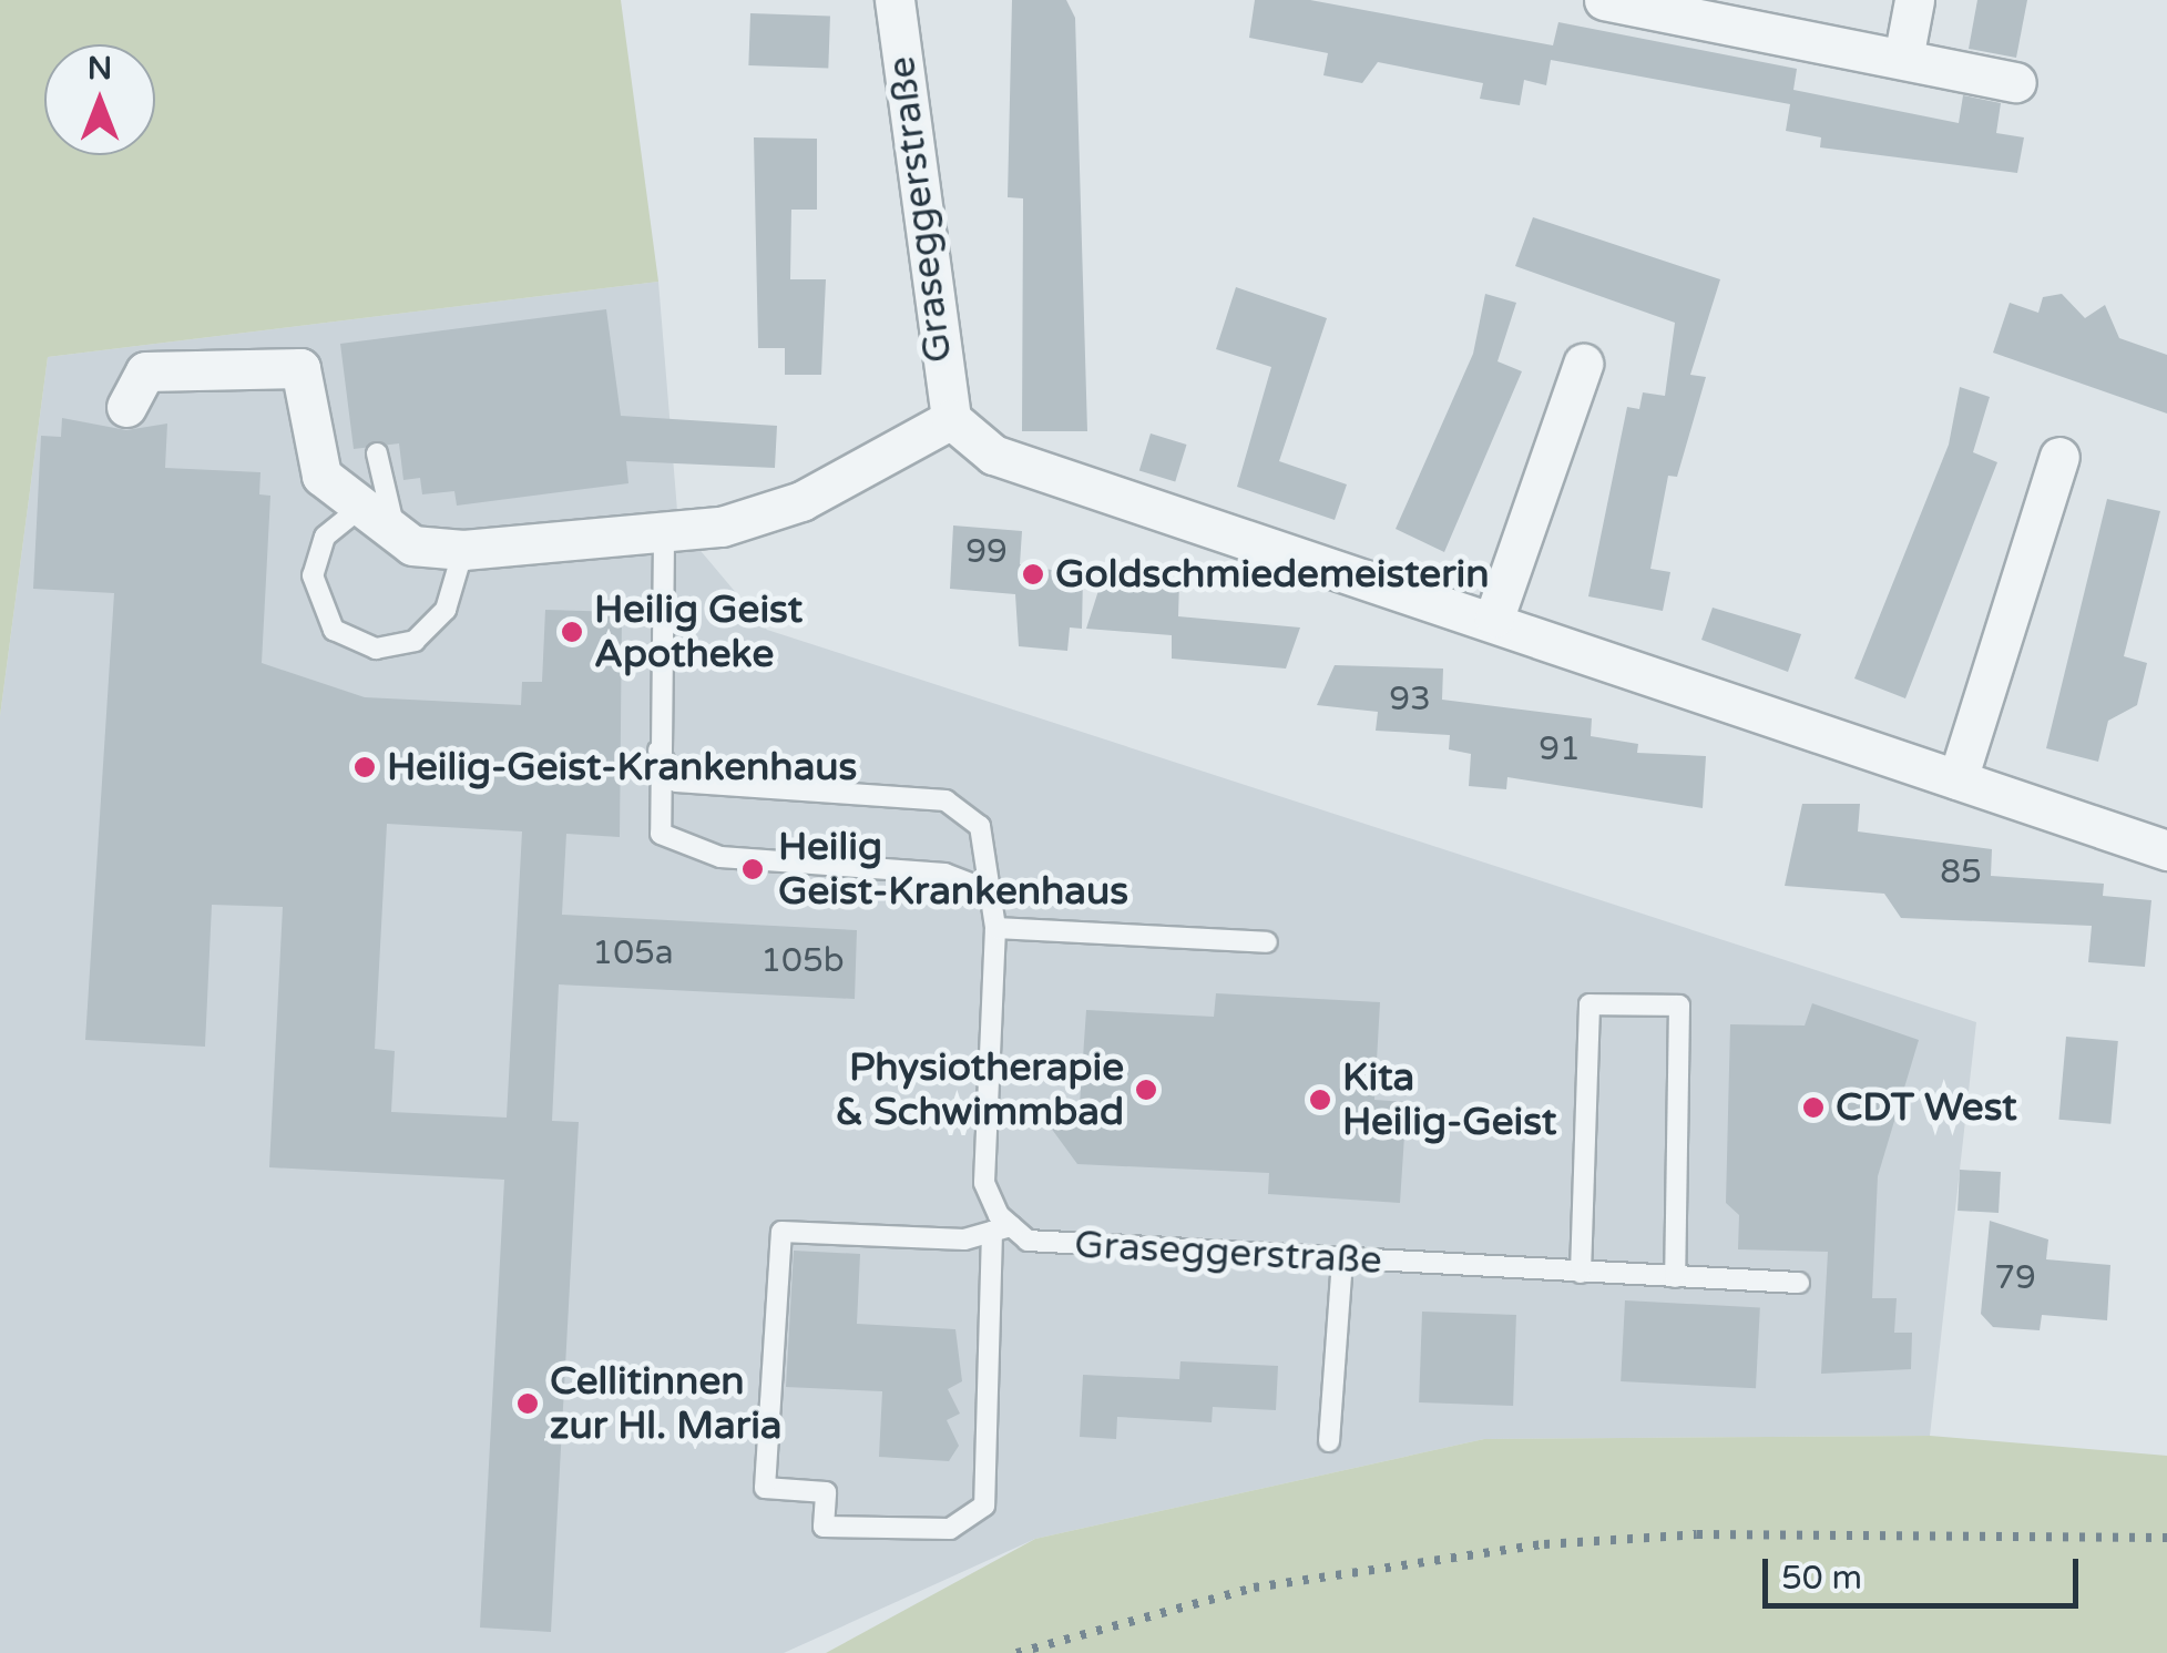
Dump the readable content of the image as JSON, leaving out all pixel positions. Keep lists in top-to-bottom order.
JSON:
{
  "streets": {
    "street": ["Graseggerstraße"]
  },
  "places": [
    "Goldschmiedemeisterin",
    "Heilig Geist Apotheke",
    "Heilig-Geist-Krankenhaus",
    "Heilig Geist-Krankenhaus",
    "Physiotherapie & Schwimmbad",
    "Kita Heilig-Geist",
    "CDT West",
    "Cellitinnen zur Hl. Maria"
  ],
  "house_numbers": [
    "99",
    "93",
    "91",
    "85",
    "105a",
    "105b",
    "79"
  ],
  "scale_bar": "50 m",
  "north": "top"
}
